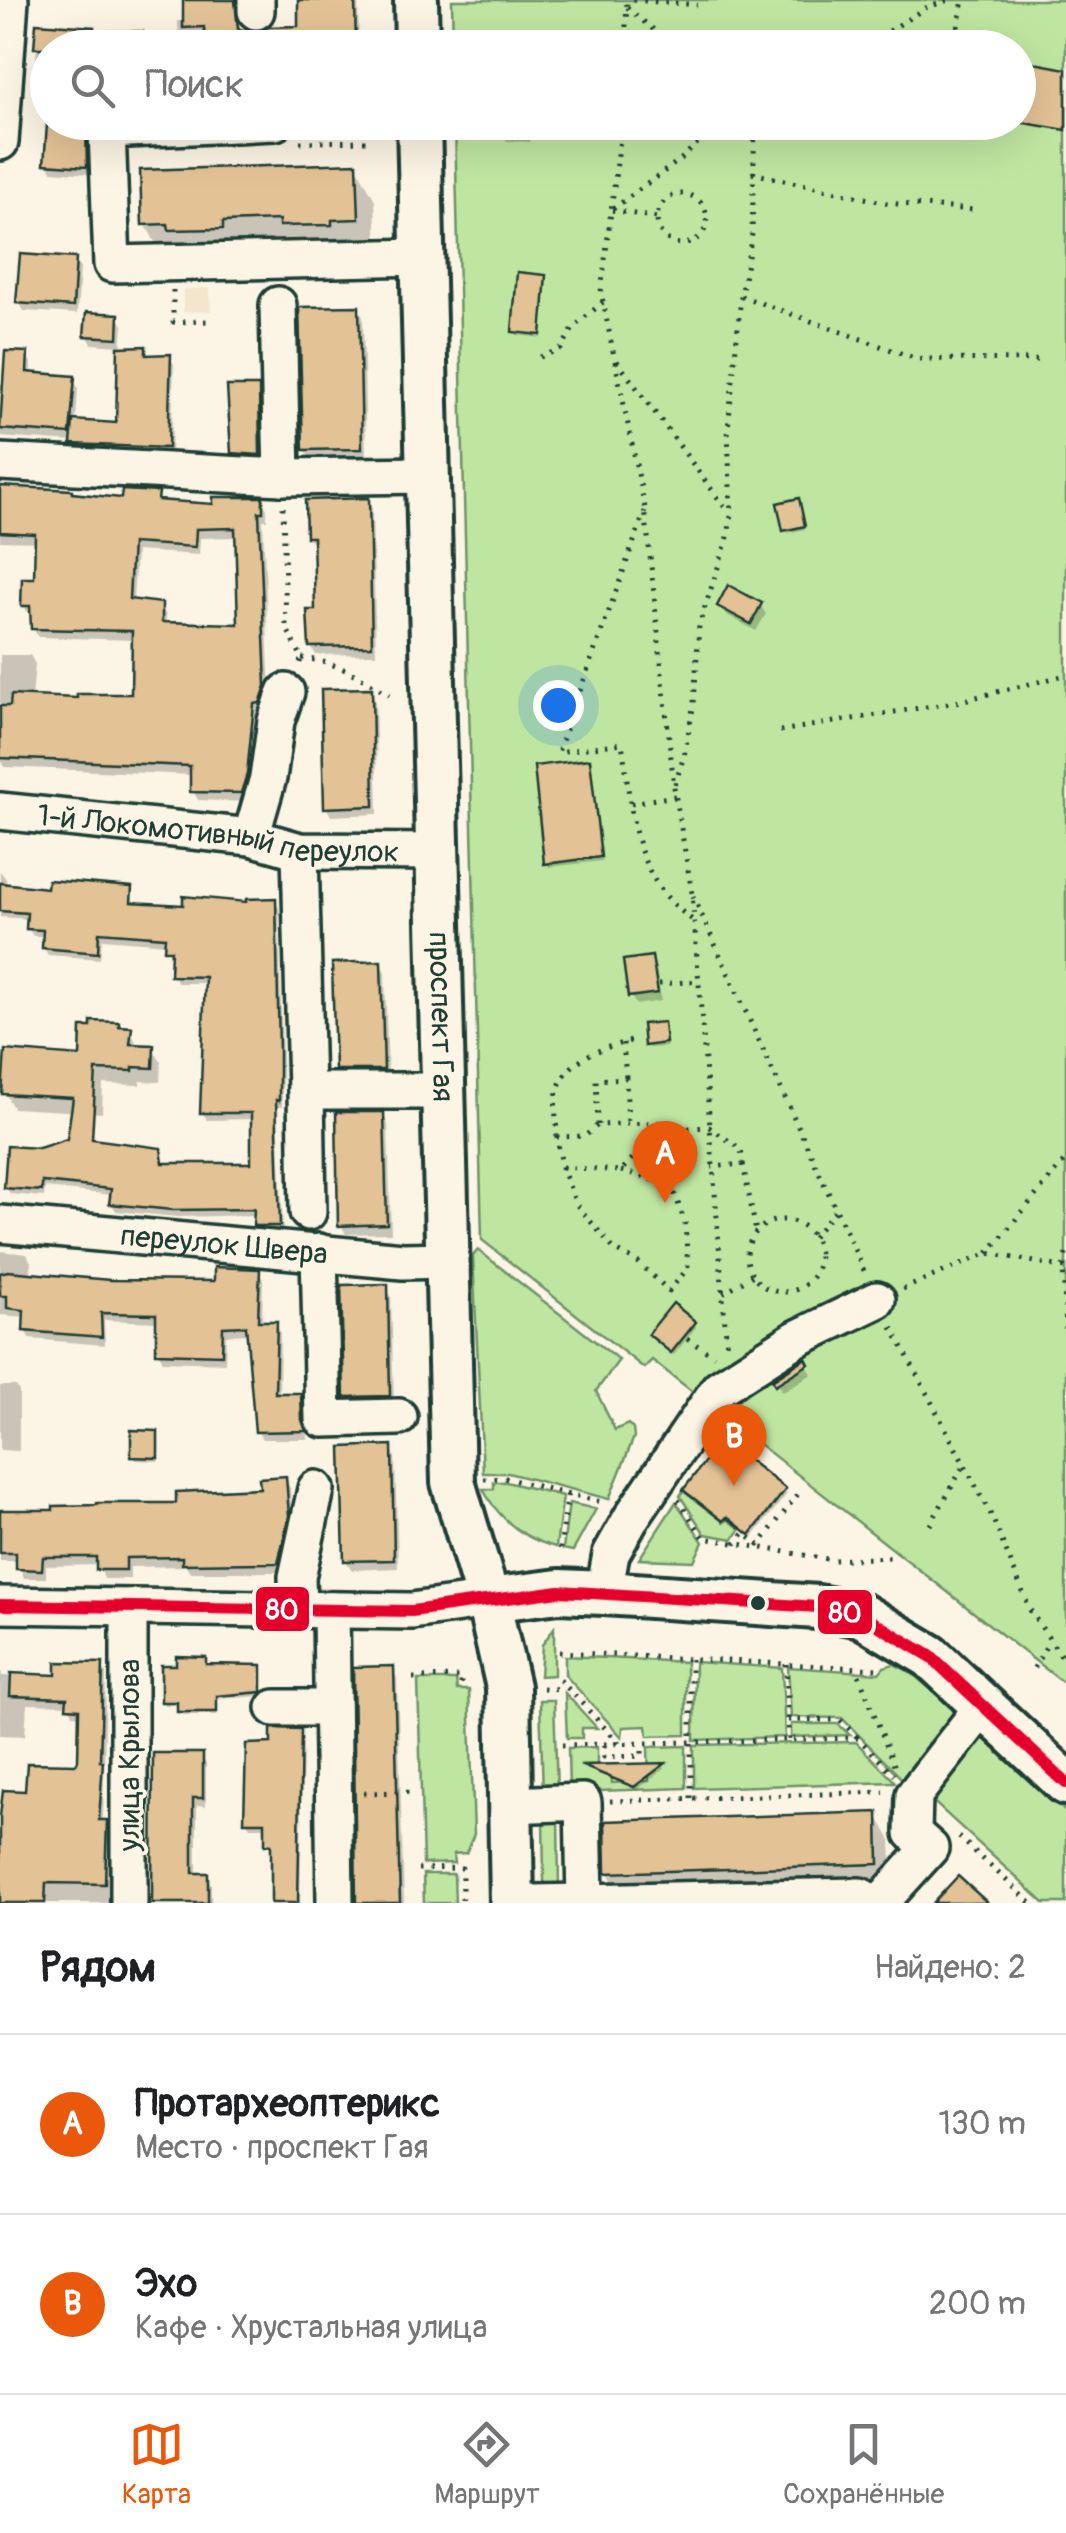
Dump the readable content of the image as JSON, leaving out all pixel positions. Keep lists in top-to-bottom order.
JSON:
{
  "streets": {
    "main road": ["проспект Гая"],
    "street": ["1-й Локомотивный переулок", "переулок Швера", "улица Крылова"]
  },
  "crossings": [
    ["1-й Локомотивный переулок", "проспект Гая"],
    ["проспект Гая", "переулок Швера"]
  ],
  "lines": ["transit line 80"],
  "page": {
    "search": "Поиск",
    "pins": ["A", "B"],
    "heading": ["Рядом", "Найдено: 2"],
    "list": [
      {
        "mark": "A",
        "name": "Протархеоптерикс",
        "note": "Место · проспект Гая",
        "value": "130 m"
      },
      {
        "mark": "B",
        "name": "Эхо",
        "note": "Кафе · Хрустальная улица",
        "value": "200 m"
      }
    ],
    "nav": ["Карта", "Маршрут", "Сохранённые"]
  }
}
